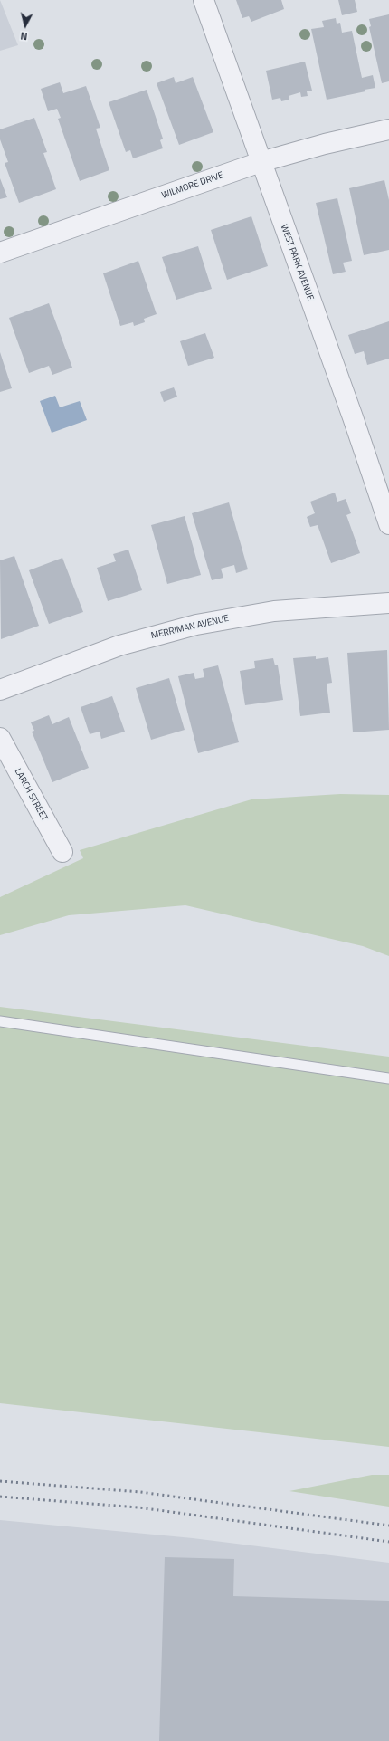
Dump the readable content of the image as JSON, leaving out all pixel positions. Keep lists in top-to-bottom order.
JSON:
{
  "streets": {
    "street": [
      "WILMORE DRIVE",
      "WEST PARK AVENUE",
      "MERRIMAN AVENUE",
      "LARCH STREET"
    ]
  },
  "crossings": [
    ["WILMORE DRIVE", "WEST PARK AVENUE"]
  ],
  "north": "bottom"
}
